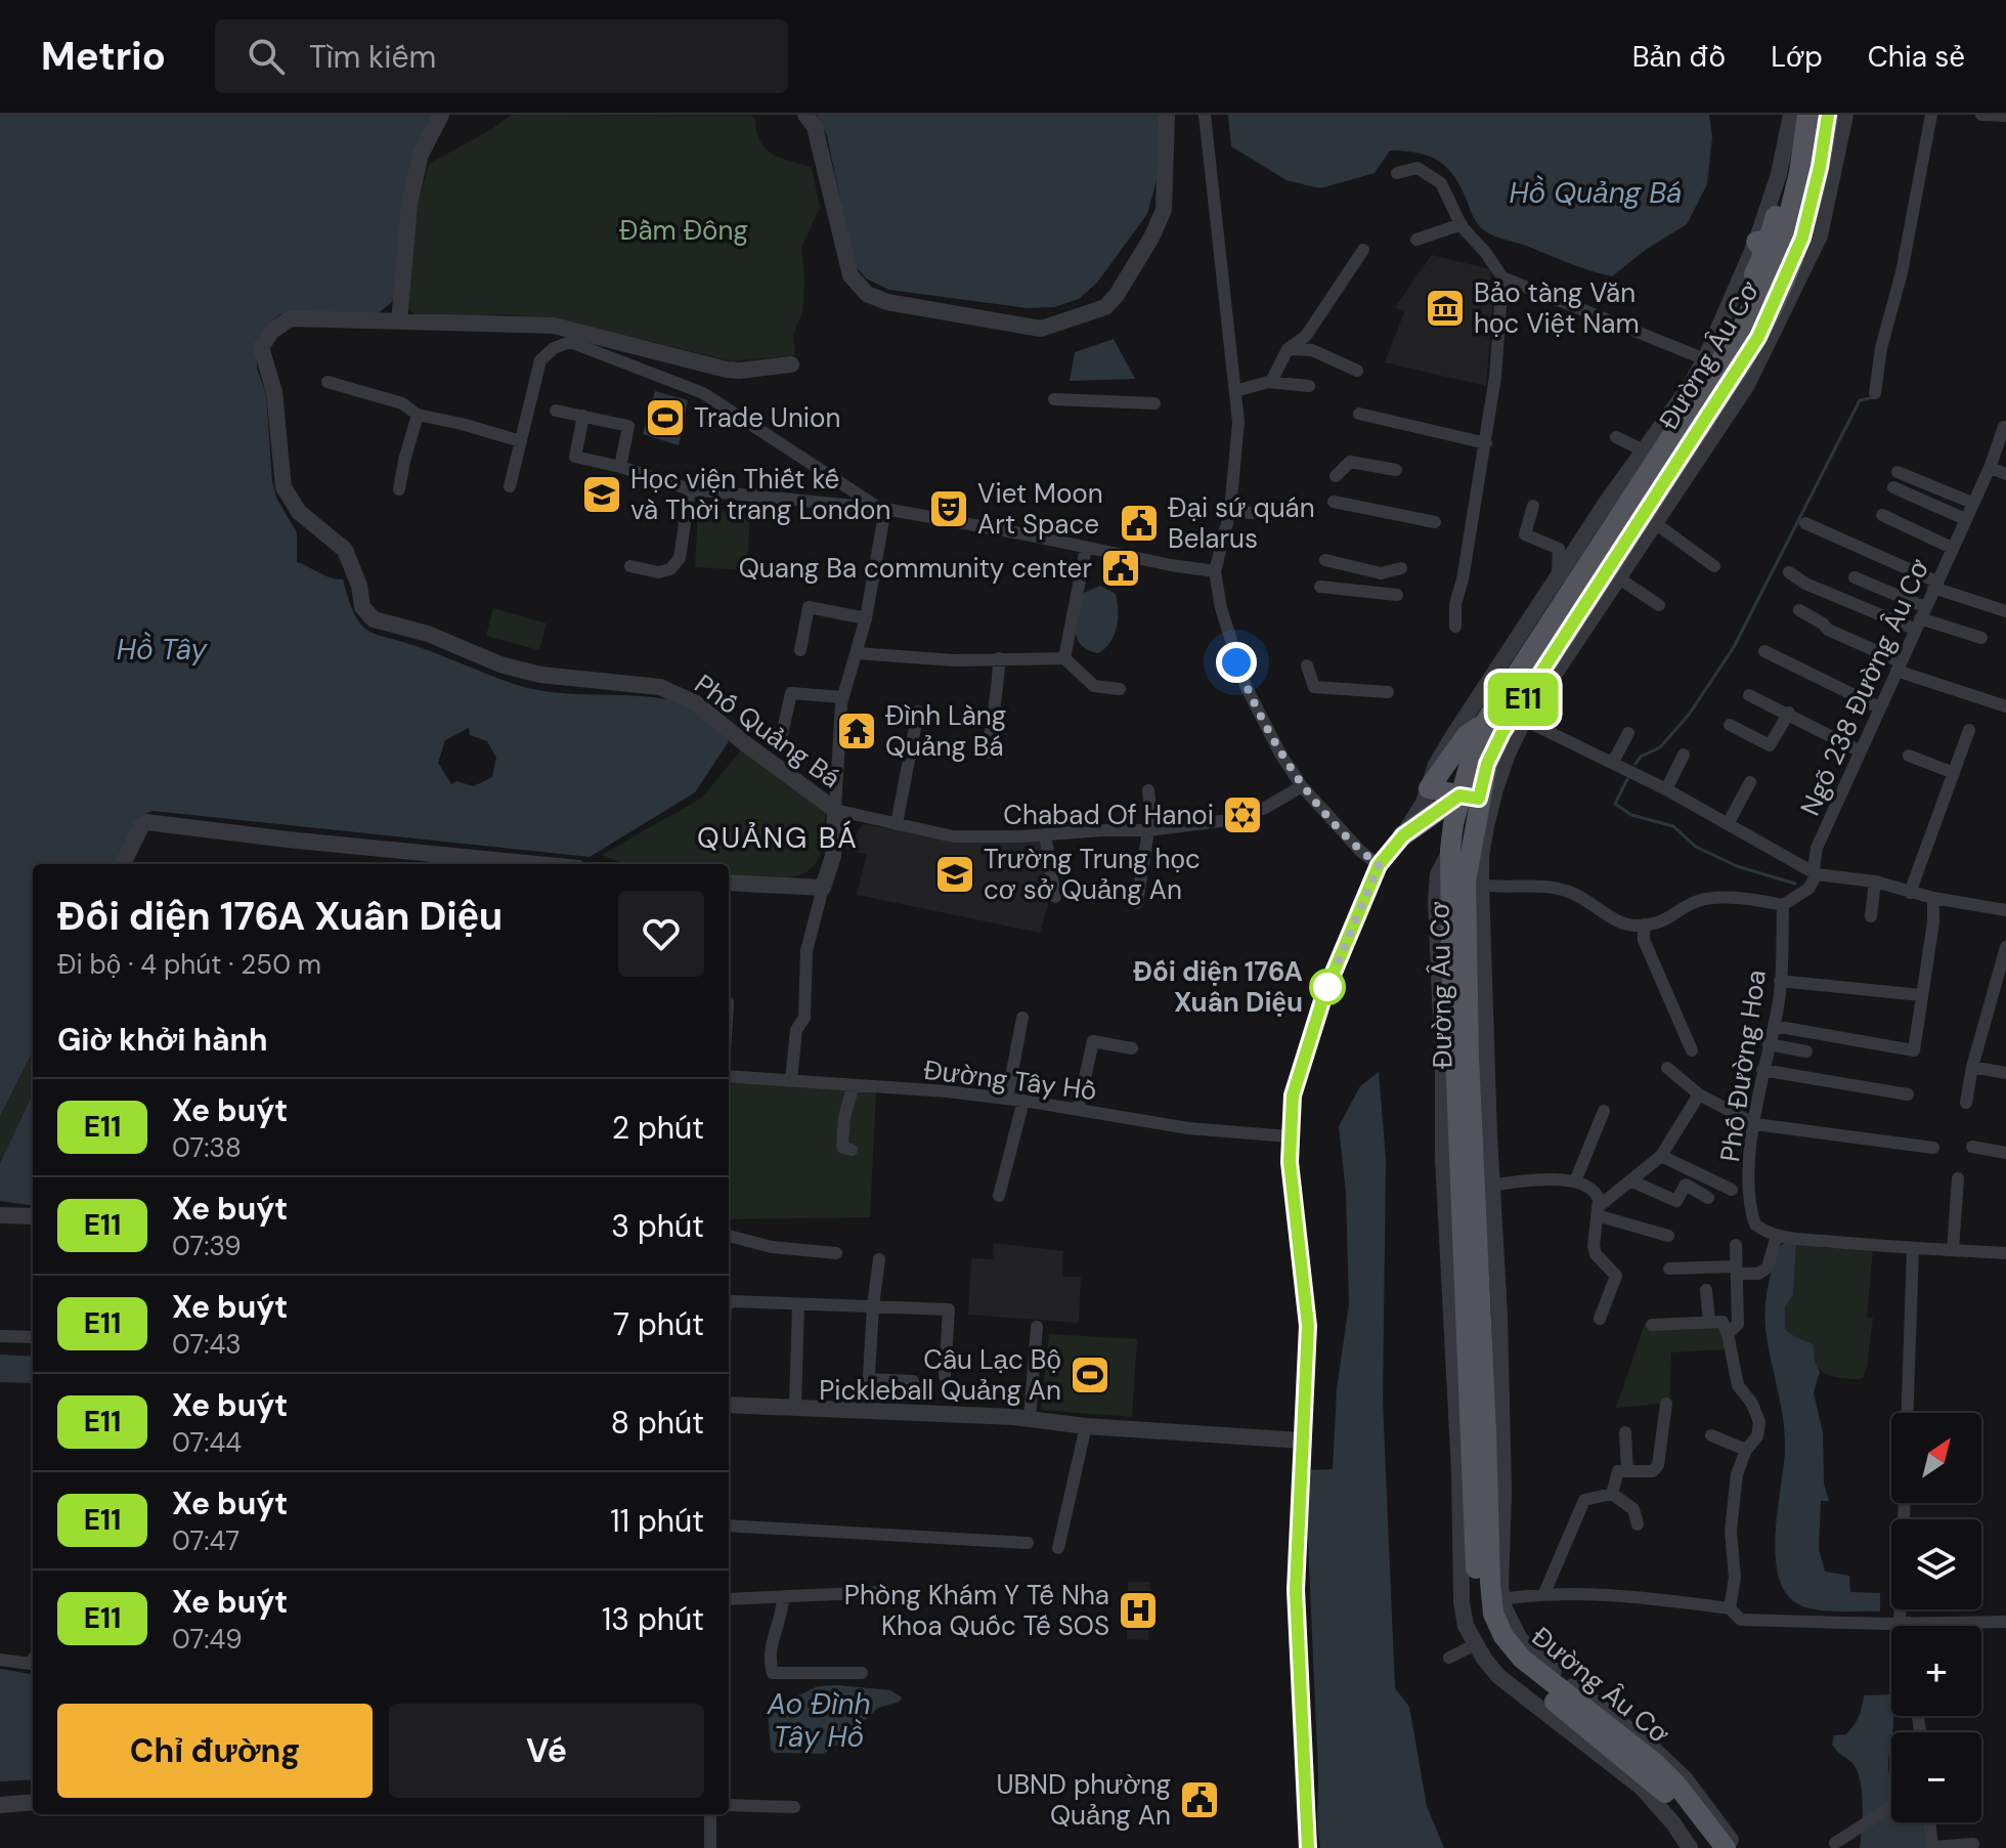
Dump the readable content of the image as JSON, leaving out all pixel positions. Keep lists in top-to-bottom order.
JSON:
{
  "streets": {
    "main road": ["Đường Âu Cơ"],
    "street": [
      "Ngõ 238 Đường Âu Cơ",
      "Phố Quảng Bá",
      "Phố Đường Hoa",
      "Đường Tây Hồ"
    ]
  },
  "districts": ["QUẢNG BÁ"],
  "water": ["Hồ Quảng Bá", "Hồ Tây", "Ao Đình Tây Hồ"],
  "parks": ["Đầm Đông"],
  "places": {
    "museum": ["Bảo tàng Văn học Việt Nam"],
    "sports": ["Trade Union", "Câu Lạc Bộ Pickleball Quảng An"],
    "school or university": ["Học viện Thiết kế và Thời trang London", "Trường Trung học cơ sở Quảng An"],
    "theatre": ["Viet Moon Art Space"],
    "public building": ["Đại sứ quán Belarus", "Quang Ba community center", "UBND phường Quảng An"],
    "temple": ["Đình Làng Quảng Bá"],
    "synagogue": ["Chabad Of Hanoi"],
    "other": ["Đối diện 176A Xuân Diệu"],
    "hospital": ["Phòng Khám Y Tế Nha Khoa Quốc Tế SOS"]
  },
  "lines": ["bus line E11"],
  "north": "top right",
  "page": {
    "header": "Metrio",
    "search": "Tìm kiếm",
    "nav": ["Bản đồ", "Lớp", "Chia sẻ"],
    "on_map": "E11",
    "heading": [
      ["Đối diện 176A Xuân Diệu", "Đi bộ · 4 phút · 250 m"],
      "Giờ khởi hành"
    ],
    "list": [
      {
        "mark": "E11",
        "name": "Xe buýt",
        "note": "07:38",
        "value": "2 phút"
      },
      {
        "mark": "E11",
        "name": "Xe buýt",
        "note": "07:39",
        "value": "3 phút"
      },
      {
        "mark": "E11",
        "name": "Xe buýt",
        "note": "07:43",
        "value": "7 phút"
      },
      {
        "mark": "E11",
        "name": "Xe buýt",
        "note": "07:44",
        "value": "8 phút"
      },
      {
        "mark": "E11",
        "name": "Xe buýt",
        "note": "07:47",
        "value": "11 phút"
      },
      {
        "mark": "E11",
        "name": "Xe buýt",
        "note": "07:49",
        "value": "13 phút"
      }
    ],
    "map_buttons": ["+", "−"],
    "buttons": ["Chỉ đường", "Vé"]
  }
}
